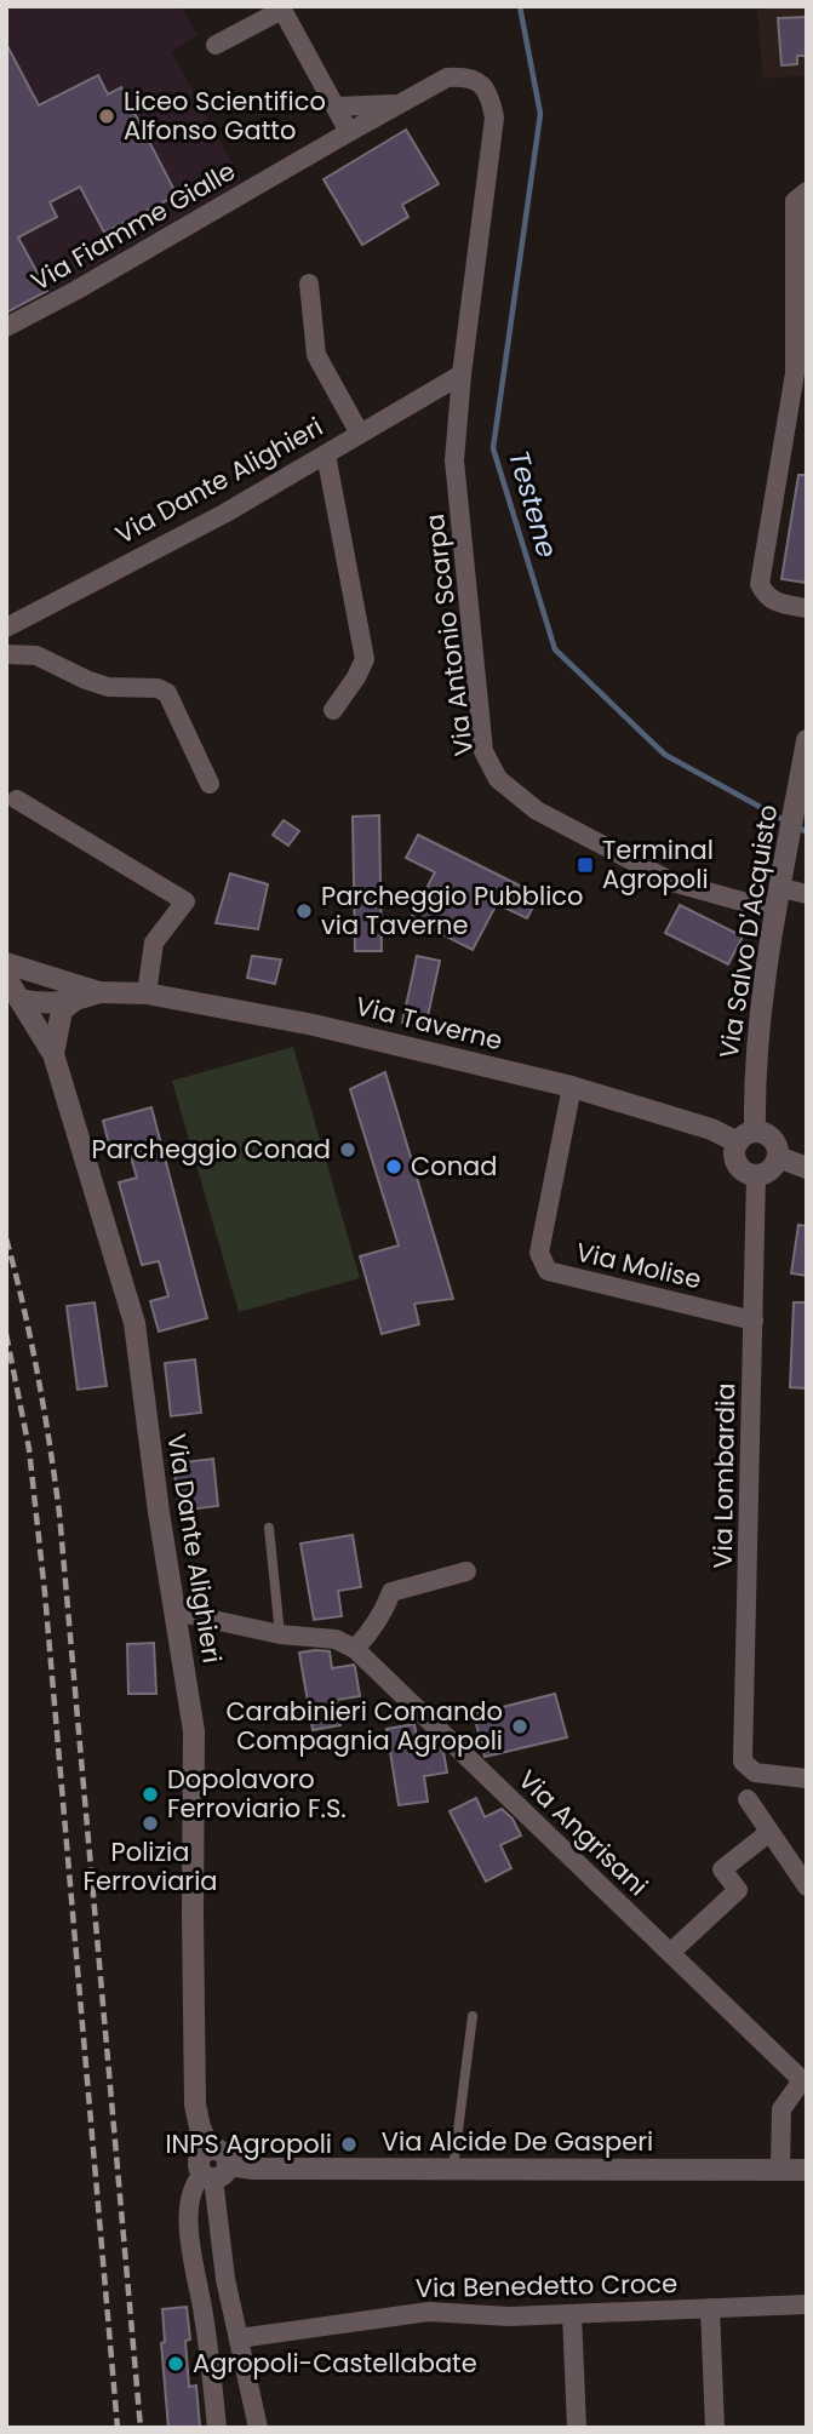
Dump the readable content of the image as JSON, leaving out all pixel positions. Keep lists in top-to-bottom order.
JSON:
{
  "streets": {
    "street": [
      "Via Fiamme Gialle",
      "Via Dante Alighieri",
      "Via Antonio Scarpa",
      "Via Salvo D'Acquisto",
      "Via Taverne",
      "Via Molise",
      "Via Lombardia",
      "Via Angrisani",
      "Via Alcide De Gasperi",
      "Via Benedetto Croce"
    ]
  },
  "crossings": [
    ["Via Fiamme Gialle", "Via Antonio Scarpa"],
    ["Via Dante Alighieri", "Via Taverne"],
    ["Via Dante Alighieri", "Via Angrisani"],
    ["Via Dante Alighieri", "Via Alcide De Gasperi"],
    ["Via Antonio Scarpa", "Via Salvo D'Acquisto"],
    ["Via Salvo D'Acquisto", "Via Taverne"],
    ["Via Salvo D'Acquisto", "Via Lombardia"],
    ["Via Taverne", "Via Molise"],
    ["Via Taverne", "Via Lombardia"],
    ["Via Molise", "Via Lombardia"],
    ["Via Angrisani", "Via Alcide De Gasperi"]
  ],
  "water": ["Testene"],
  "places": {
    "other": [
      "Liceo Scientifico Alfonso Gatto",
      "Parcheggio Pubblico via Taverne",
      "Parcheggio Conad",
      "Conad",
      "Carabinieri Comando Compagnia Agropoli",
      "Dopolavoro Ferroviario F.S.",
      "Polizia Ferroviaria",
      "INPS Agropoli",
      "Agropoli-Castellabate"
    ],
    "transit": ["Terminal Agropoli"]
  }
}
